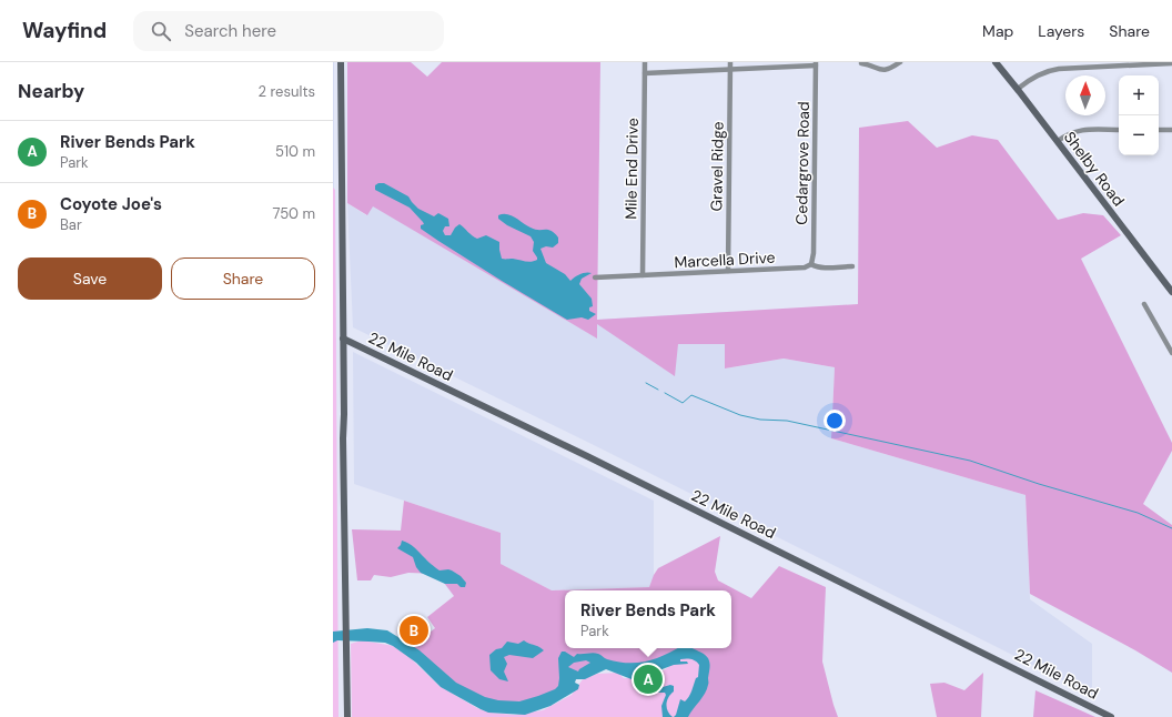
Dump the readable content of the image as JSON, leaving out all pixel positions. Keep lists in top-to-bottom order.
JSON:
{
  "streets": {
    "street": [
      "Cedargrove Road",
      "Gravel Ridge",
      "Mile End Drive",
      "Shelby Road",
      "Marcella Drive",
      "22 Mile Road"
    ]
  },
  "crossings": [
    ["Cedargrove Road", "Marcella Drive"],
    ["Gravel Ridge", "Marcella Drive"],
    ["Mile End Drive", "Marcella Drive"]
  ],
  "north": "top",
  "page": {
    "header": "Wayfind",
    "search": "Search here",
    "nav": ["Map", "Layers", "Share"],
    "heading": ["Nearby", "2 results"],
    "map_buttons": ["+", "−"],
    "list": [
      {
        "mark": "A",
        "name": "River Bends Park",
        "note": "Park",
        "value": "510 m"
      },
      {
        "mark": "B",
        "name": "Coyote Joe's",
        "note": "Bar",
        "value": "750 m"
      }
    ],
    "buttons": ["Save", "Share"],
    "popup": ["River Bends Park", "Park"],
    "pins": ["B", "A"]
  }
}
